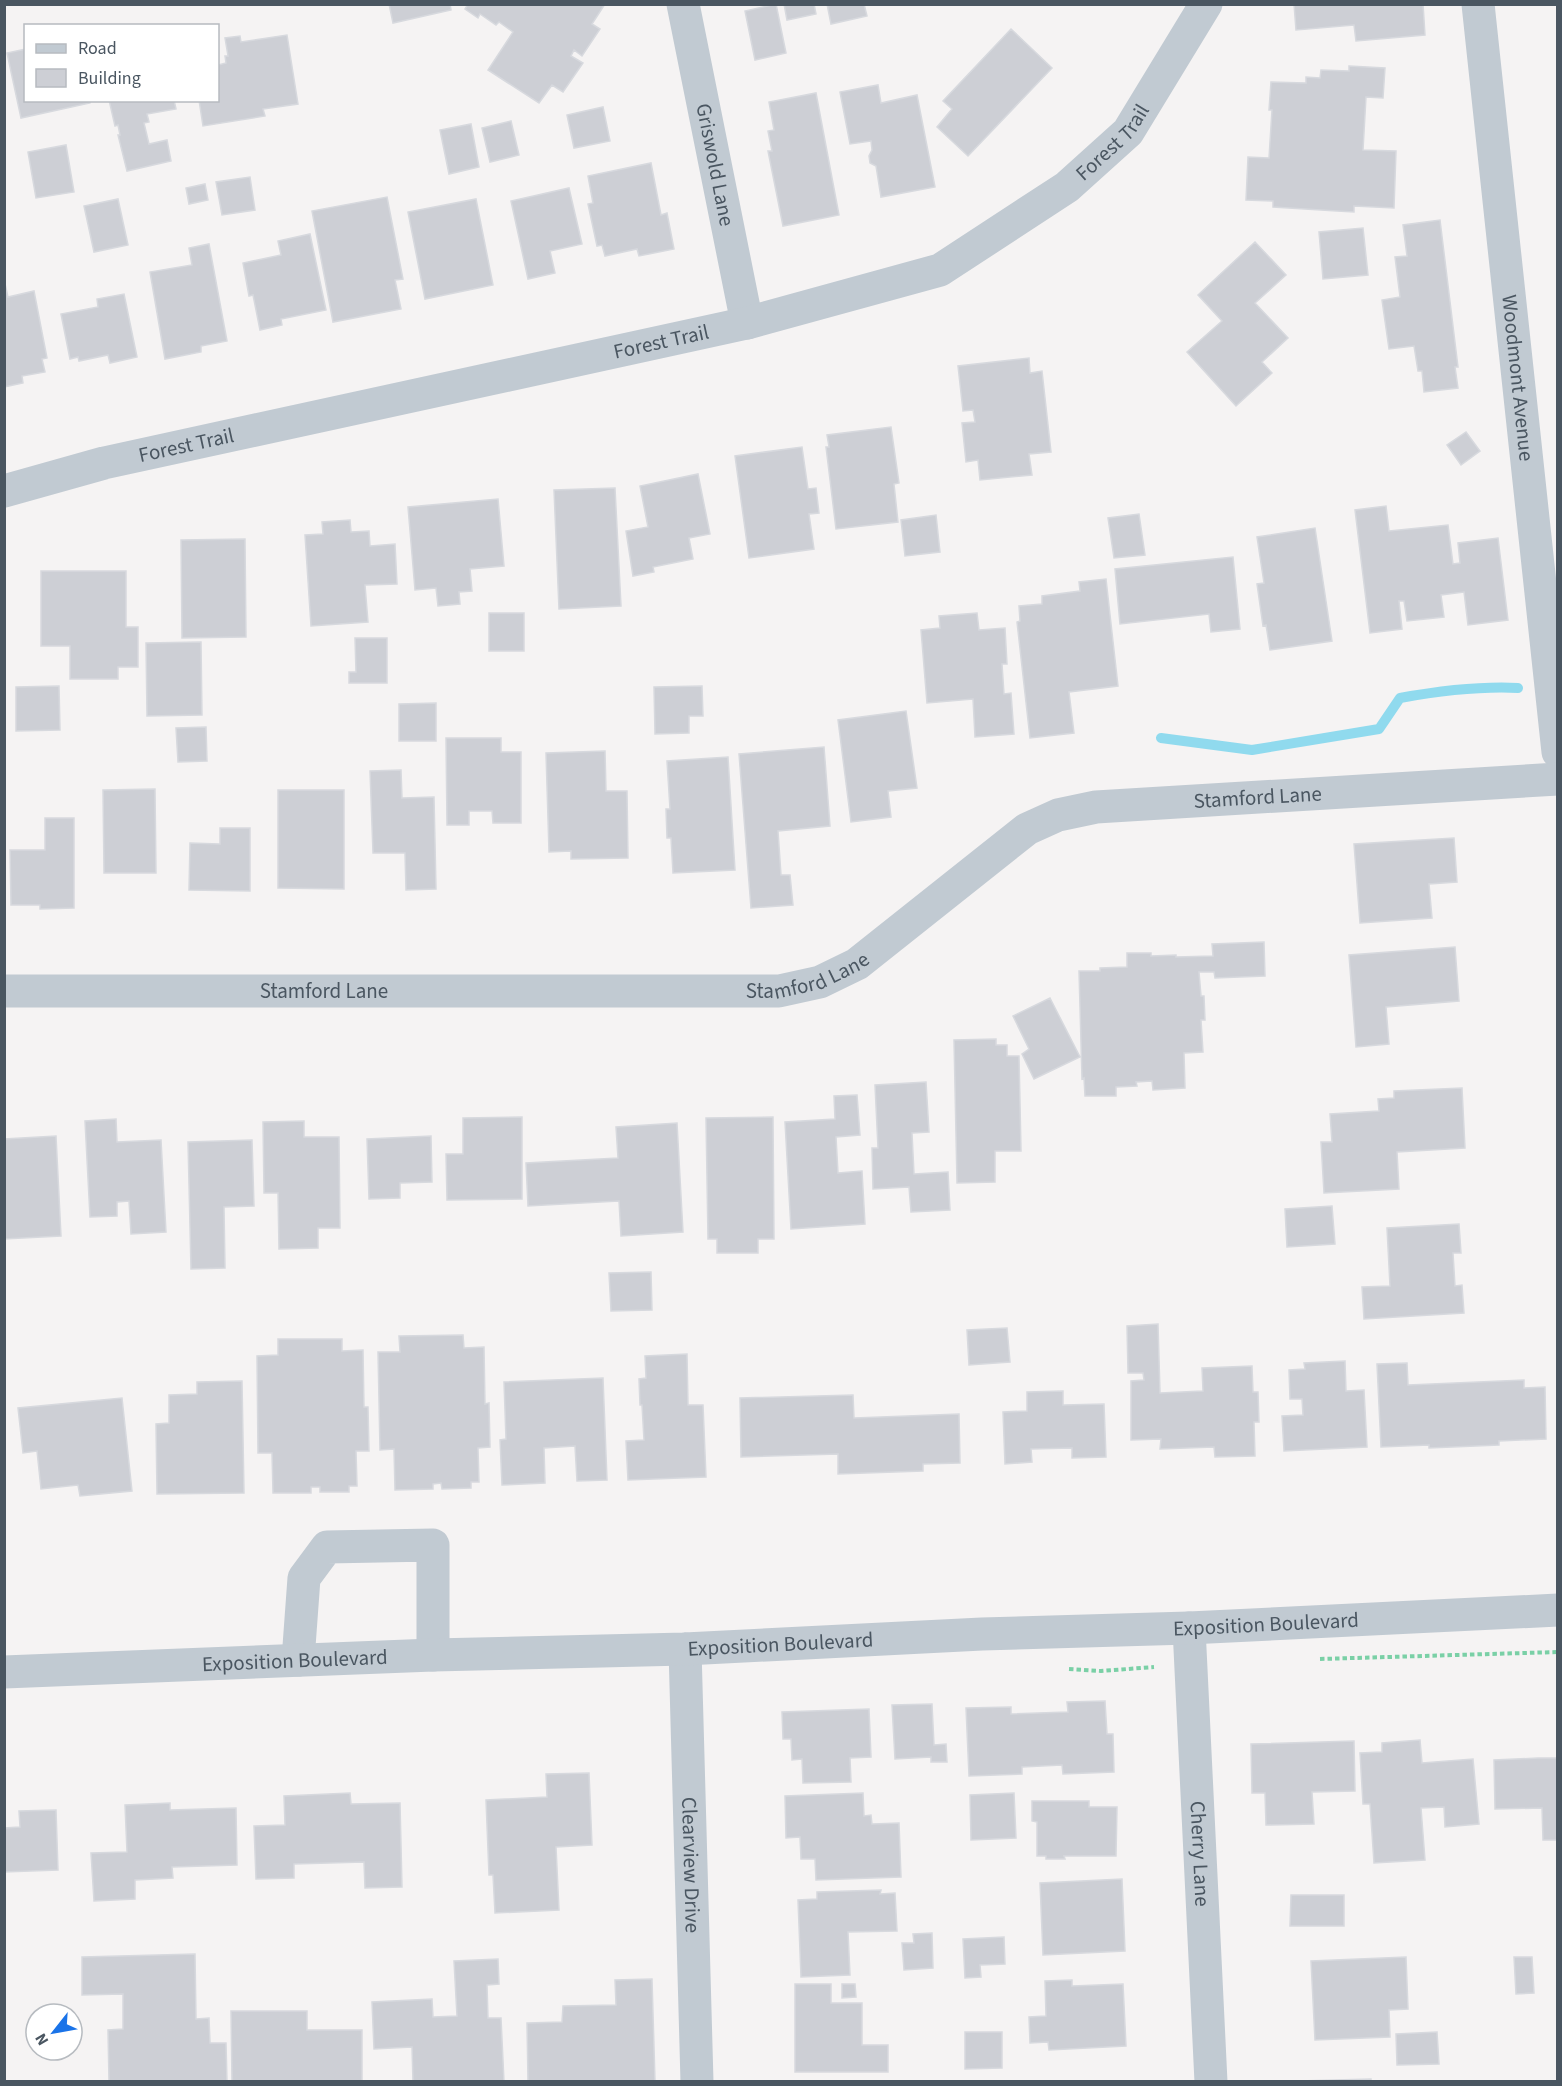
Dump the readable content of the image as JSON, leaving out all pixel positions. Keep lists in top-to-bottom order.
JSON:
{
  "streets": {
    "street": [
      "Forest Trail",
      "Griswold Lane",
      "Woodmont Avenue",
      "Stamford Lane",
      "Exposition Boulevard",
      "Cherry Lane",
      "Clearview Drive"
    ]
  },
  "crossings": [
    ["Forest Trail", "Griswold Lane"],
    ["Exposition Boulevard", "Cherry Lane"],
    ["Exposition Boulevard", "Clearview Drive"]
  ],
  "legend": ["Road", "Building"],
  "north": "bottom left"
}
